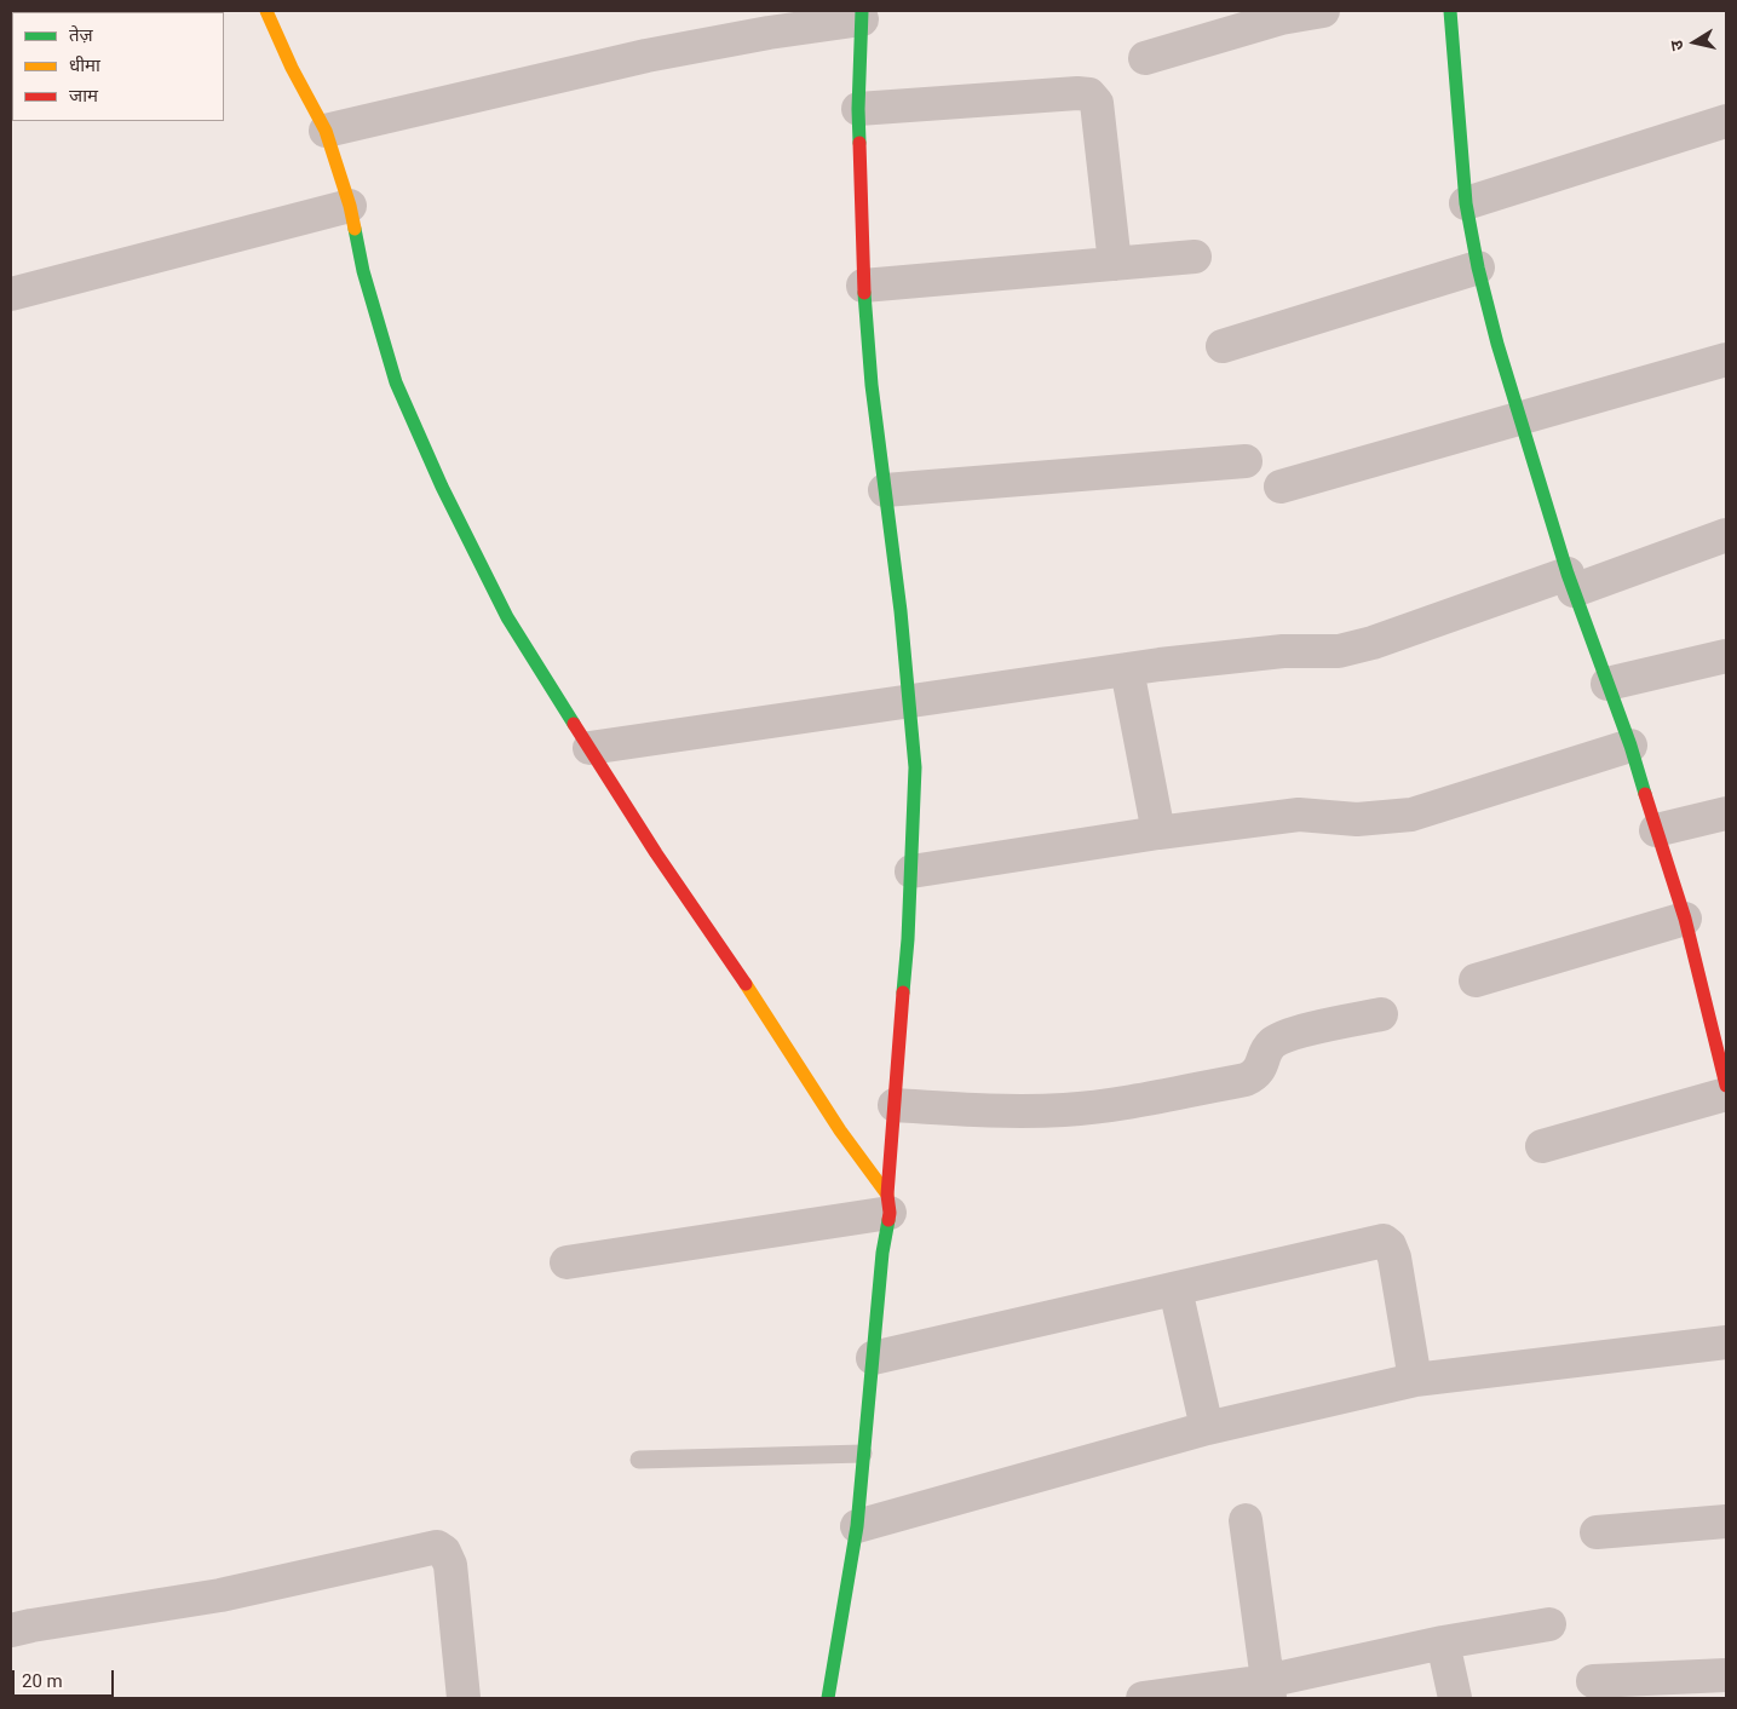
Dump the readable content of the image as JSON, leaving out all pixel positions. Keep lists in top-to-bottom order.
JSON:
{
  "legend": ["तेज़", "धीमा", "जाम"],
  "scale_bar": "20 m",
  "north": "left"
}
